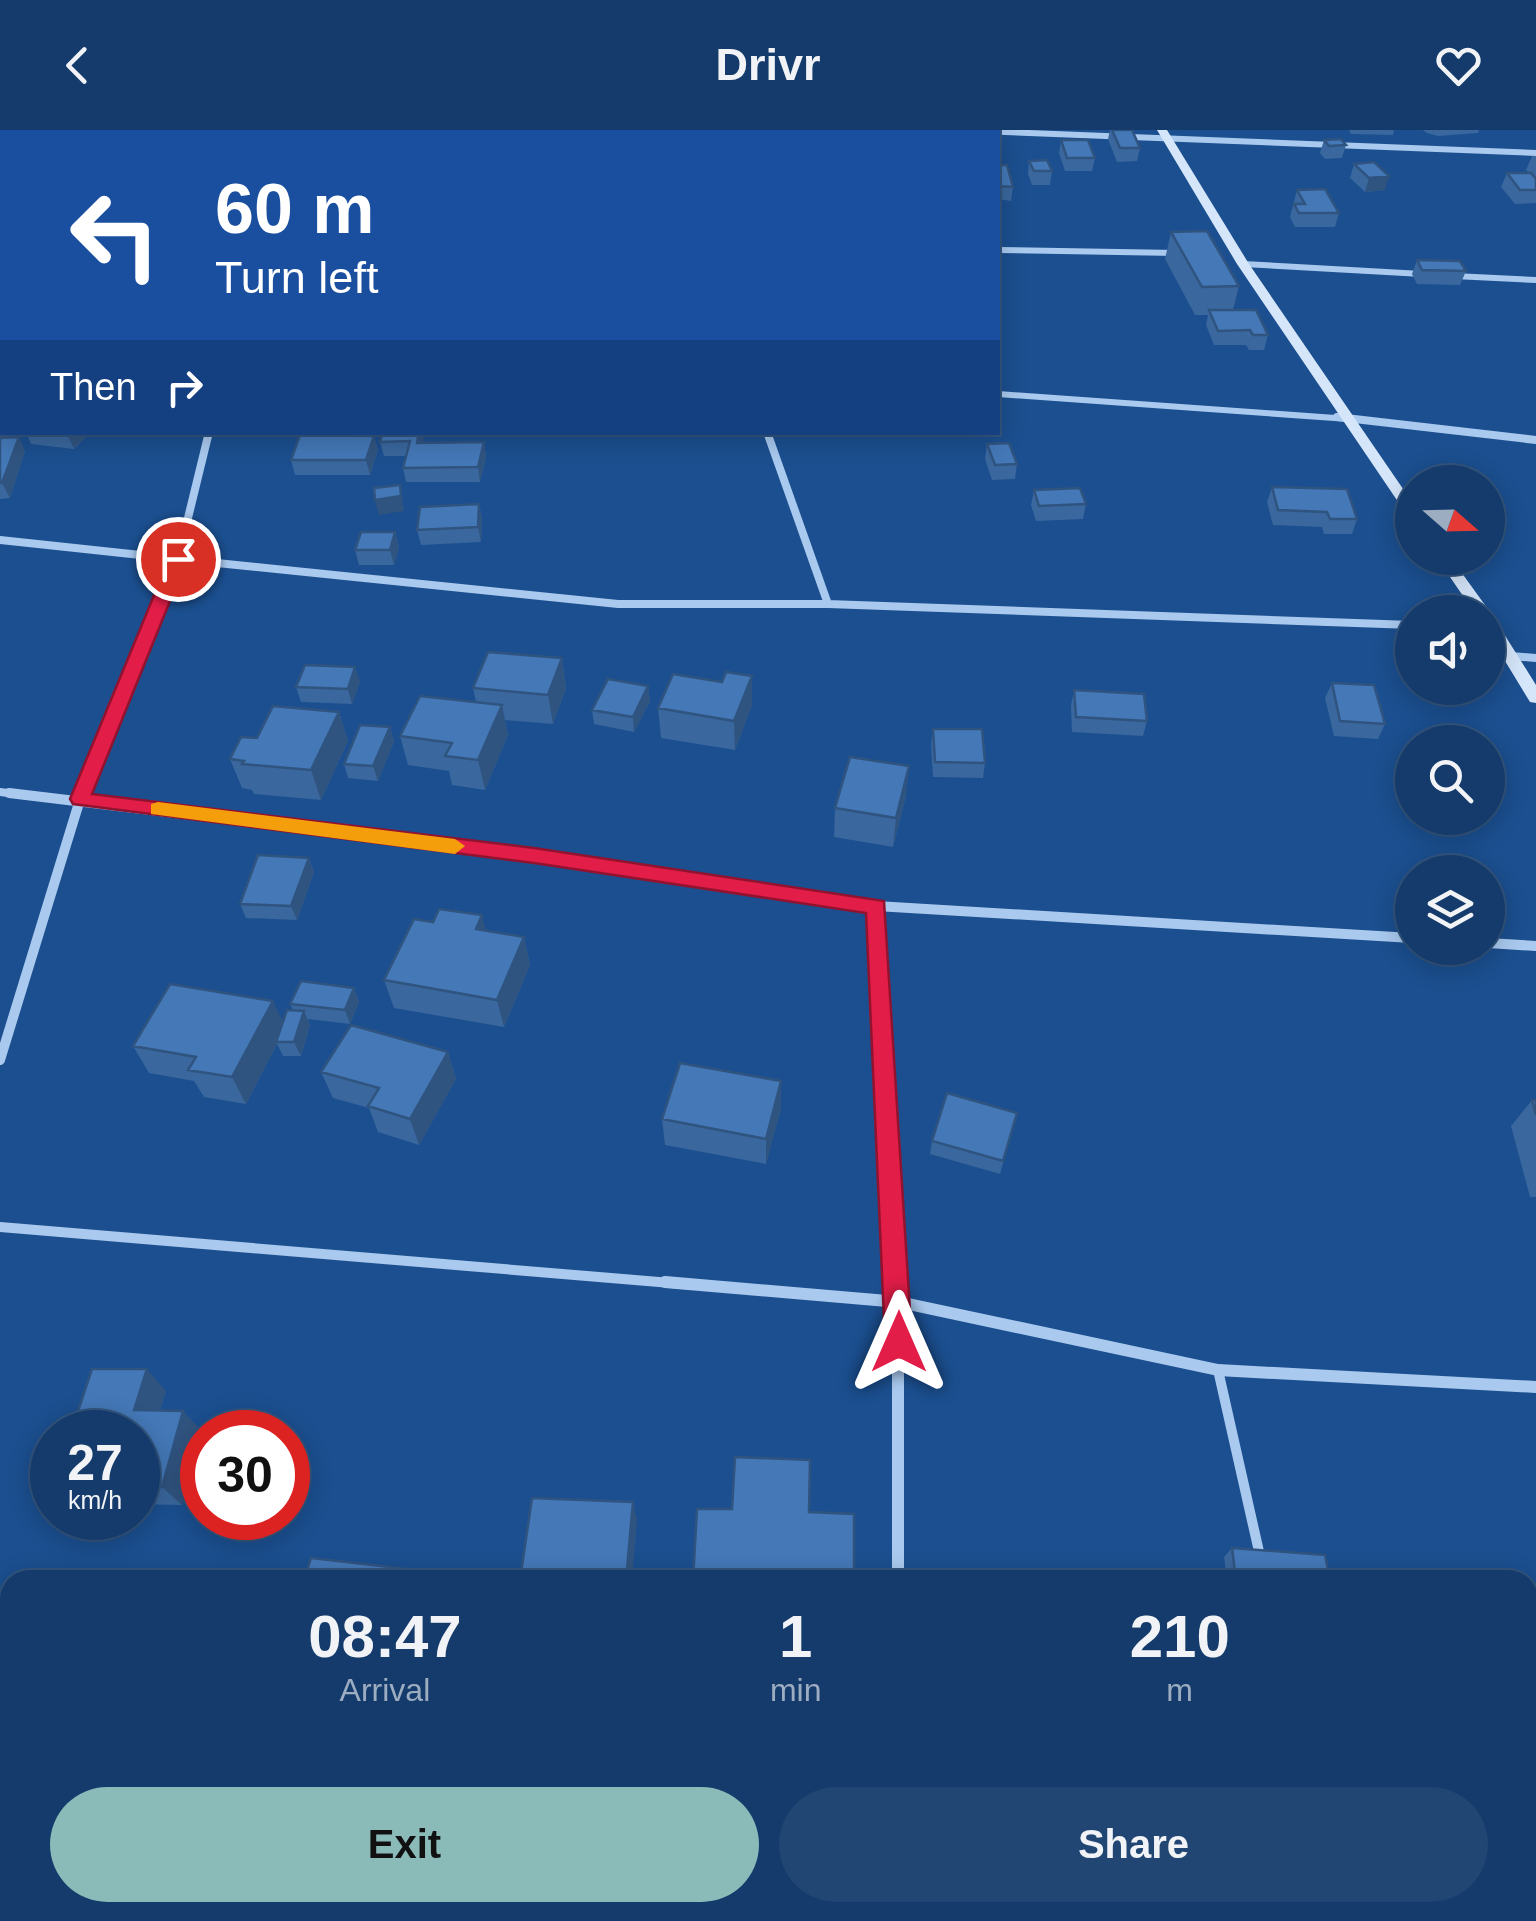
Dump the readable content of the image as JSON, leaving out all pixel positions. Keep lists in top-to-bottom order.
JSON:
{
  "north": "right",
  "page": {
    "header": "Drivr",
    "turn": ["60 m", "Turn left"],
    "then": "Then",
    "speed": "27 km/h",
    "limit": "30",
    "eta": [
      "08:47",
      "Arrival",
      "1",
      "min",
      "210",
      "m"
    ],
    "buttons": ["Exit", "Share"]
  }
}
